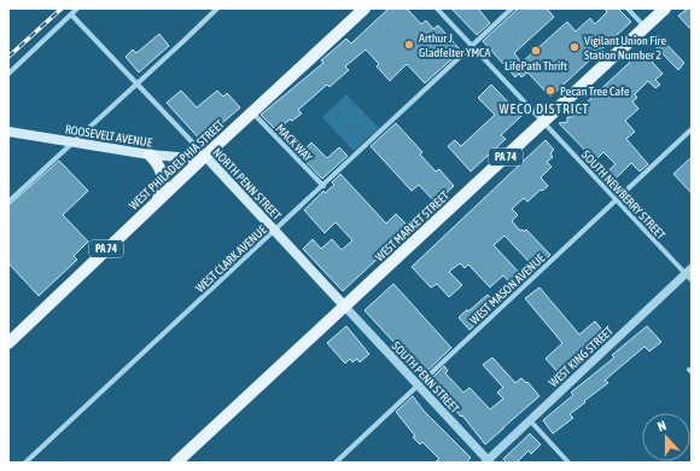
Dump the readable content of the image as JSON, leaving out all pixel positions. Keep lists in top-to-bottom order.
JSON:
{
  "streets": {
    "main road": [
      "ROOSEVELT AVENUE",
      "PA 74",
      "WEST PHILADELPHIA STREET",
      "NORTH PENN STREET",
      "WEST MARKET STREET"
    ],
    "street": [
      "MACK WAY",
      "SOUTH NEWBERRY STREET",
      "WEST CLARK AVENUE",
      "WEST MASON AVENUE",
      "WEST KING STREET",
      "SOUTH PENN STREET"
    ]
  },
  "crossings": [
    ["ROOSEVELT AVENUE", "WEST PHILADELPHIA STREET"],
    ["ROOSEVELT AVENUE", "NORTH PENN STREET"],
    ["MACK WAY", "WEST PHILADELPHIA STREET"],
    ["MACK WAY", "WEST CLARK AVENUE"],
    ["WEST PHILADELPHIA STREET", "NORTH PENN STREET"],
    ["NORTH PENN STREET", "WEST MARKET STREET"],
    ["NORTH PENN STREET", "WEST CLARK AVENUE"],
    ["NORTH PENN STREET", "SOUTH PENN STREET"],
    ["SOUTH NEWBERRY STREET", "WEST MARKET STREET"],
    ["SOUTH NEWBERRY STREET", "WEST CLARK AVENUE"],
    ["SOUTH NEWBERRY STREET", "WEST MASON AVENUE"],
    ["SOUTH NEWBERRY STREET", "WEST KING STREET"],
    ["WEST MARKET STREET", "SOUTH PENN STREET"],
    ["WEST MASON AVENUE", "SOUTH PENN STREET"],
    ["WEST KING STREET", "SOUTH PENN STREET"]
  ],
  "districts": ["WECO DISTRICT"],
  "places": [
    "Arthur J. Gladfelter YMCA",
    "Vigilant Union Fire Station Number 2",
    "LifePath Thrift",
    "Pecan Tree Cafe"
  ],
  "north": "top"
}
